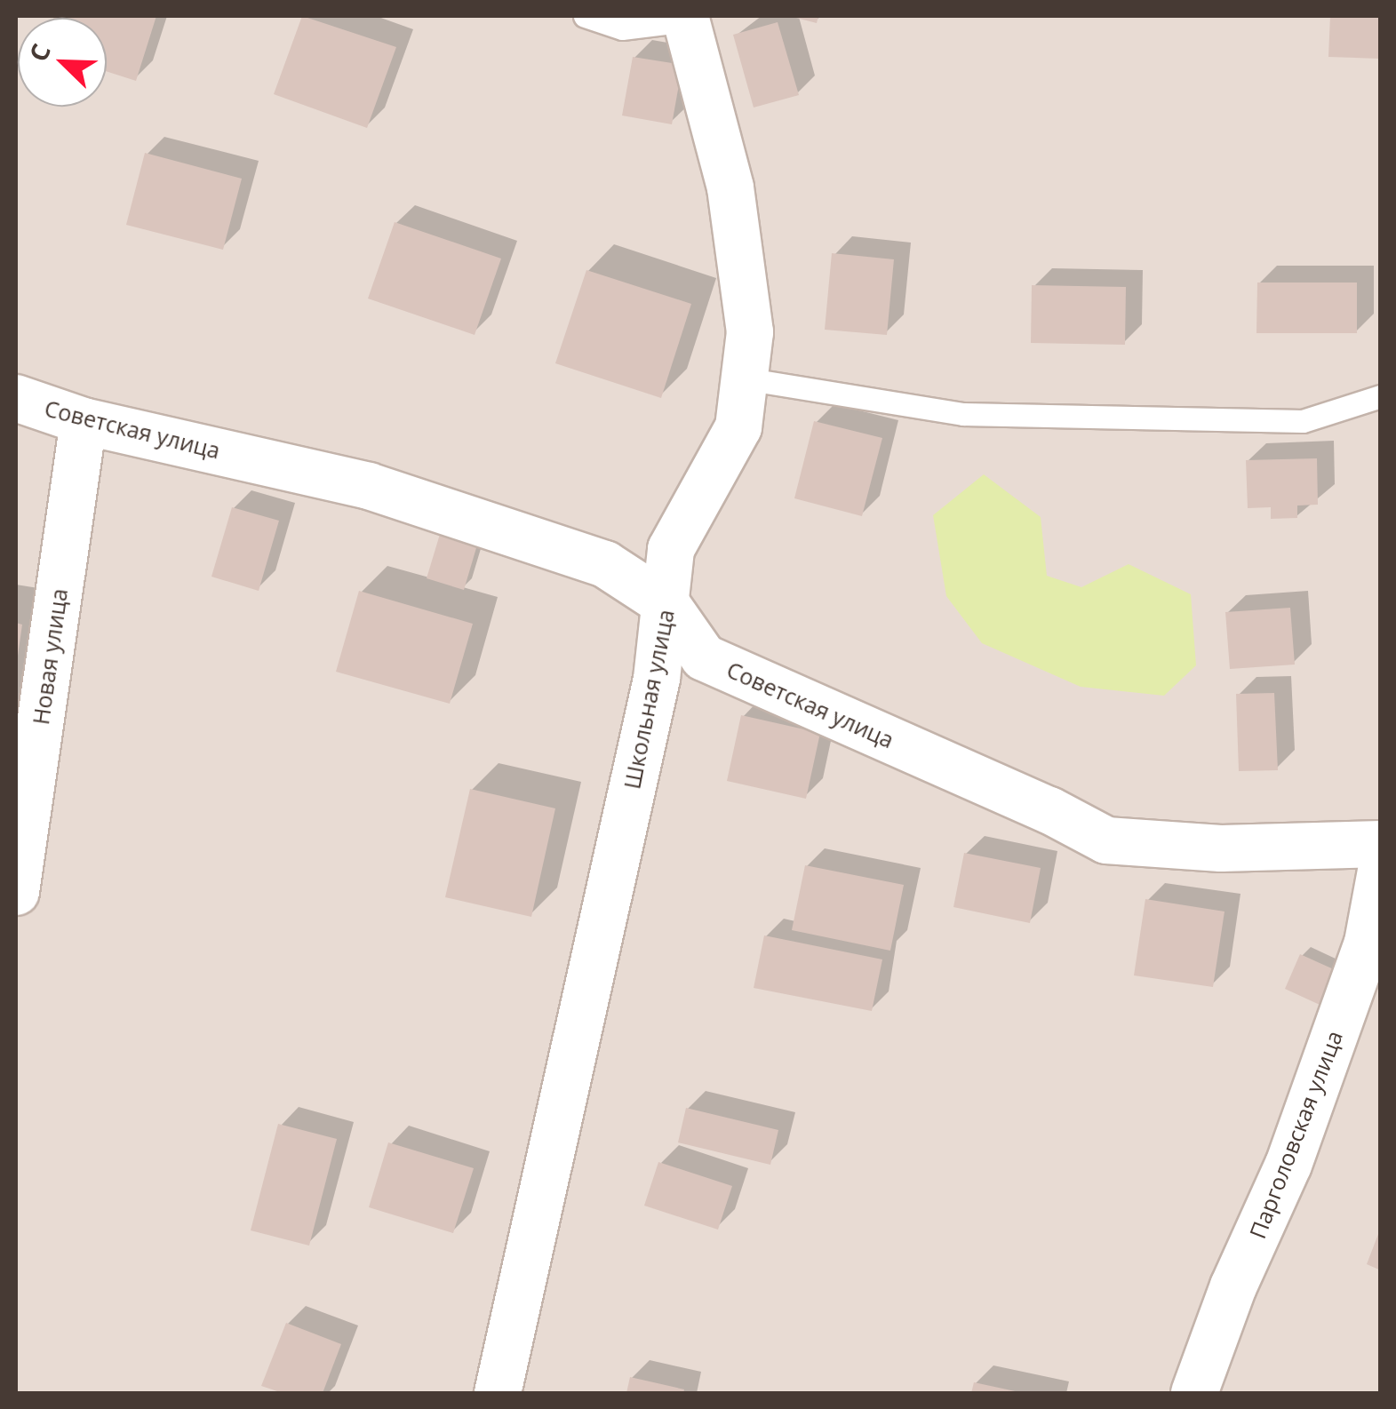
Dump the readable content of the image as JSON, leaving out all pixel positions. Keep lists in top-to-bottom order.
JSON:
{
  "streets": {
    "street": [
      "Советская улица",
      "Новая улица",
      "Школьная улица",
      "Парголовская улица"
    ]
  },
  "crossings": [
    ["Советская улица", "Новая улица"],
    ["Советская улица", "Школьная улица"]
  ],
  "north": "top left"
}
